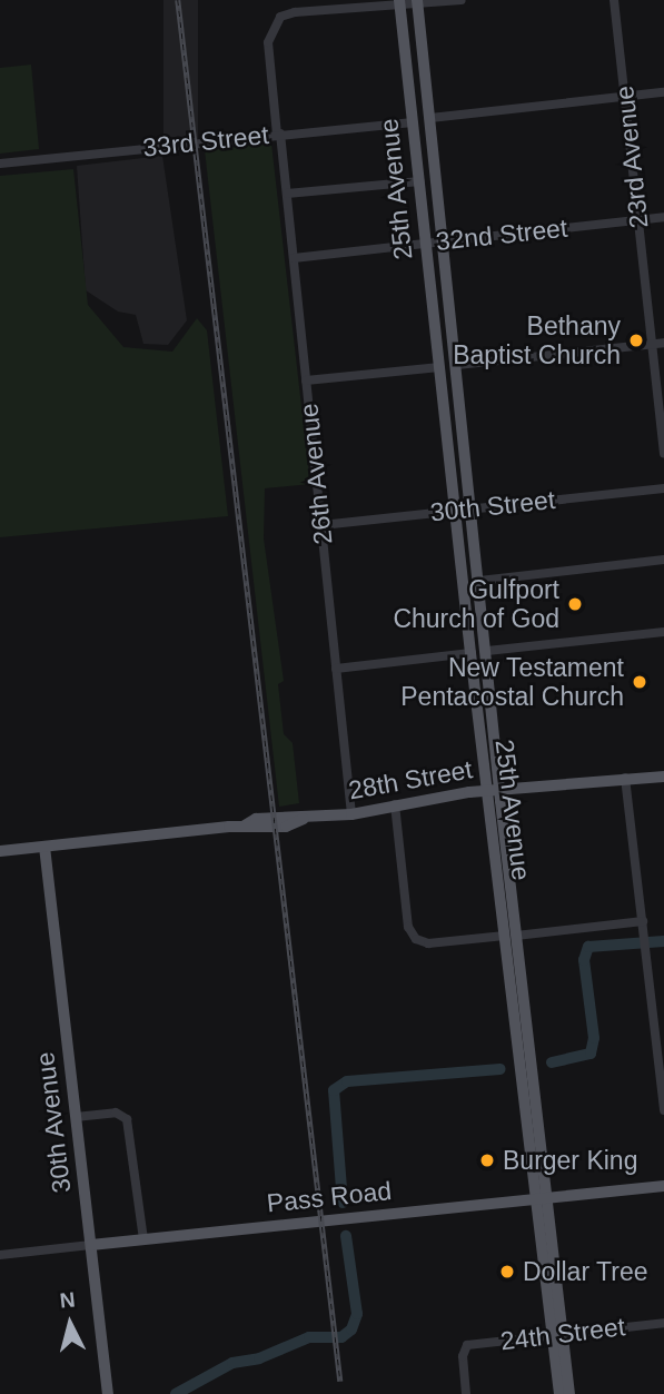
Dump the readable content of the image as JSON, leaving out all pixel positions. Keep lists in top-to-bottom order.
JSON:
{
  "streets": {
    "main road": [
      "25th Avenue",
      "28th Street",
      "30th Avenue",
      "Pass Road"
    ],
    "street": [
      "33rd Street",
      "23rd Avenue",
      "32nd Street",
      "26th Avenue",
      "30th Street",
      "24th Street"
    ]
  },
  "crossings": [
    ["33rd Street", "25th Avenue"],
    ["33rd Street", "26th Avenue"],
    ["23rd Avenue", "32nd Street"],
    ["25th Avenue", "32nd Street"],
    ["25th Avenue", "26th Avenue"],
    ["25th Avenue", "30th Street"],
    ["25th Avenue", "28th Street"],
    ["25th Avenue", "Pass Road"],
    ["25th Avenue", "24th Street"],
    ["32nd Street", "26th Avenue"],
    ["26th Avenue", "30th Street"],
    ["26th Avenue", "28th Street"],
    ["28th Street", "30th Avenue"],
    ["30th Avenue", "Pass Road"]
  ],
  "places": [
    "Bethany Baptist Church",
    "Gulfport Church of God",
    "New Testament Pentacostal Church",
    "Burger King",
    "Dollar Tree"
  ],
  "north": "top"
}
